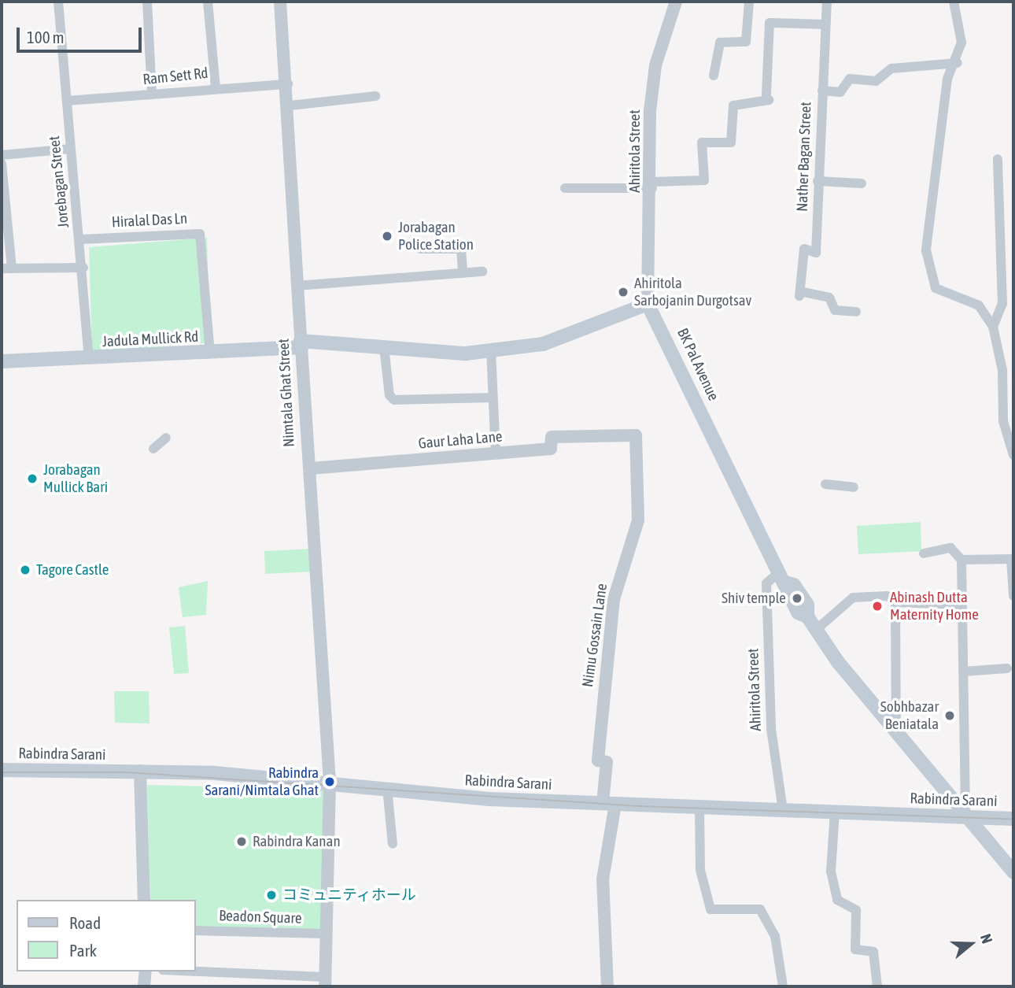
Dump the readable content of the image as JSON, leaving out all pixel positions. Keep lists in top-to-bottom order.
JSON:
{
  "streets": {
    "main road": ["Jadula Mullick Rd", "BK Pal Avenue", "Rabindra Sarani"],
    "street": [
      "Ram Sett Rd",
      "Ahiritola Street",
      "Nather Bagan Street",
      "Jorebagan Street",
      "Hiralal Das Ln",
      "Nimtala Ghat Street",
      "Gaur Laha Lane",
      "Nimu Gossain Lane",
      "Beadon Square"
    ]
  },
  "crossings": [
    ["Ram Sett Rd", "Jorebagan Street"],
    ["Ram Sett Rd", "Nimtala Ghat Street"],
    ["Ahiritola Street", "BK Pal Avenue"],
    ["Ahiritola Street", "Rabindra Sarani"],
    ["Jorebagan Street", "Hiralal Das Ln"],
    ["Jorebagan Street", "Jadula Mullick Rd"],
    ["Hiralal Das Ln", "Jadula Mullick Rd"],
    ["Jadula Mullick Rd", "Nimtala Ghat Street"],
    ["BK Pal Avenue", "Rabindra Sarani"],
    ["Nimtala Ghat Street", "Gaur Laha Lane"],
    ["Nimtala Ghat Street", "Rabindra Sarani"],
    ["Nimtala Ghat Street", "Beadon Square"],
    ["Gaur Laha Lane", "Nimu Gossain Lane"],
    ["Nimu Gossain Lane", "Rabindra Sarani"]
  ],
  "places": [
    "Jorabagan Police Station",
    "Ahiritola Sarbojanin Durgotsav",
    "Jorabagan Mullick Bari",
    "Tagore Castle",
    "Shiv temple",
    "Abinash Dutta Maternity Home",
    "Sobhbazar Beniatala",
    "Rabindra Sarani/Nimtala Ghat",
    "Rabindra Kanan",
    "コミュニティホール"
  ],
  "legend": ["Road", "Park"],
  "scale_bar": "100 m",
  "north": "right"
}
